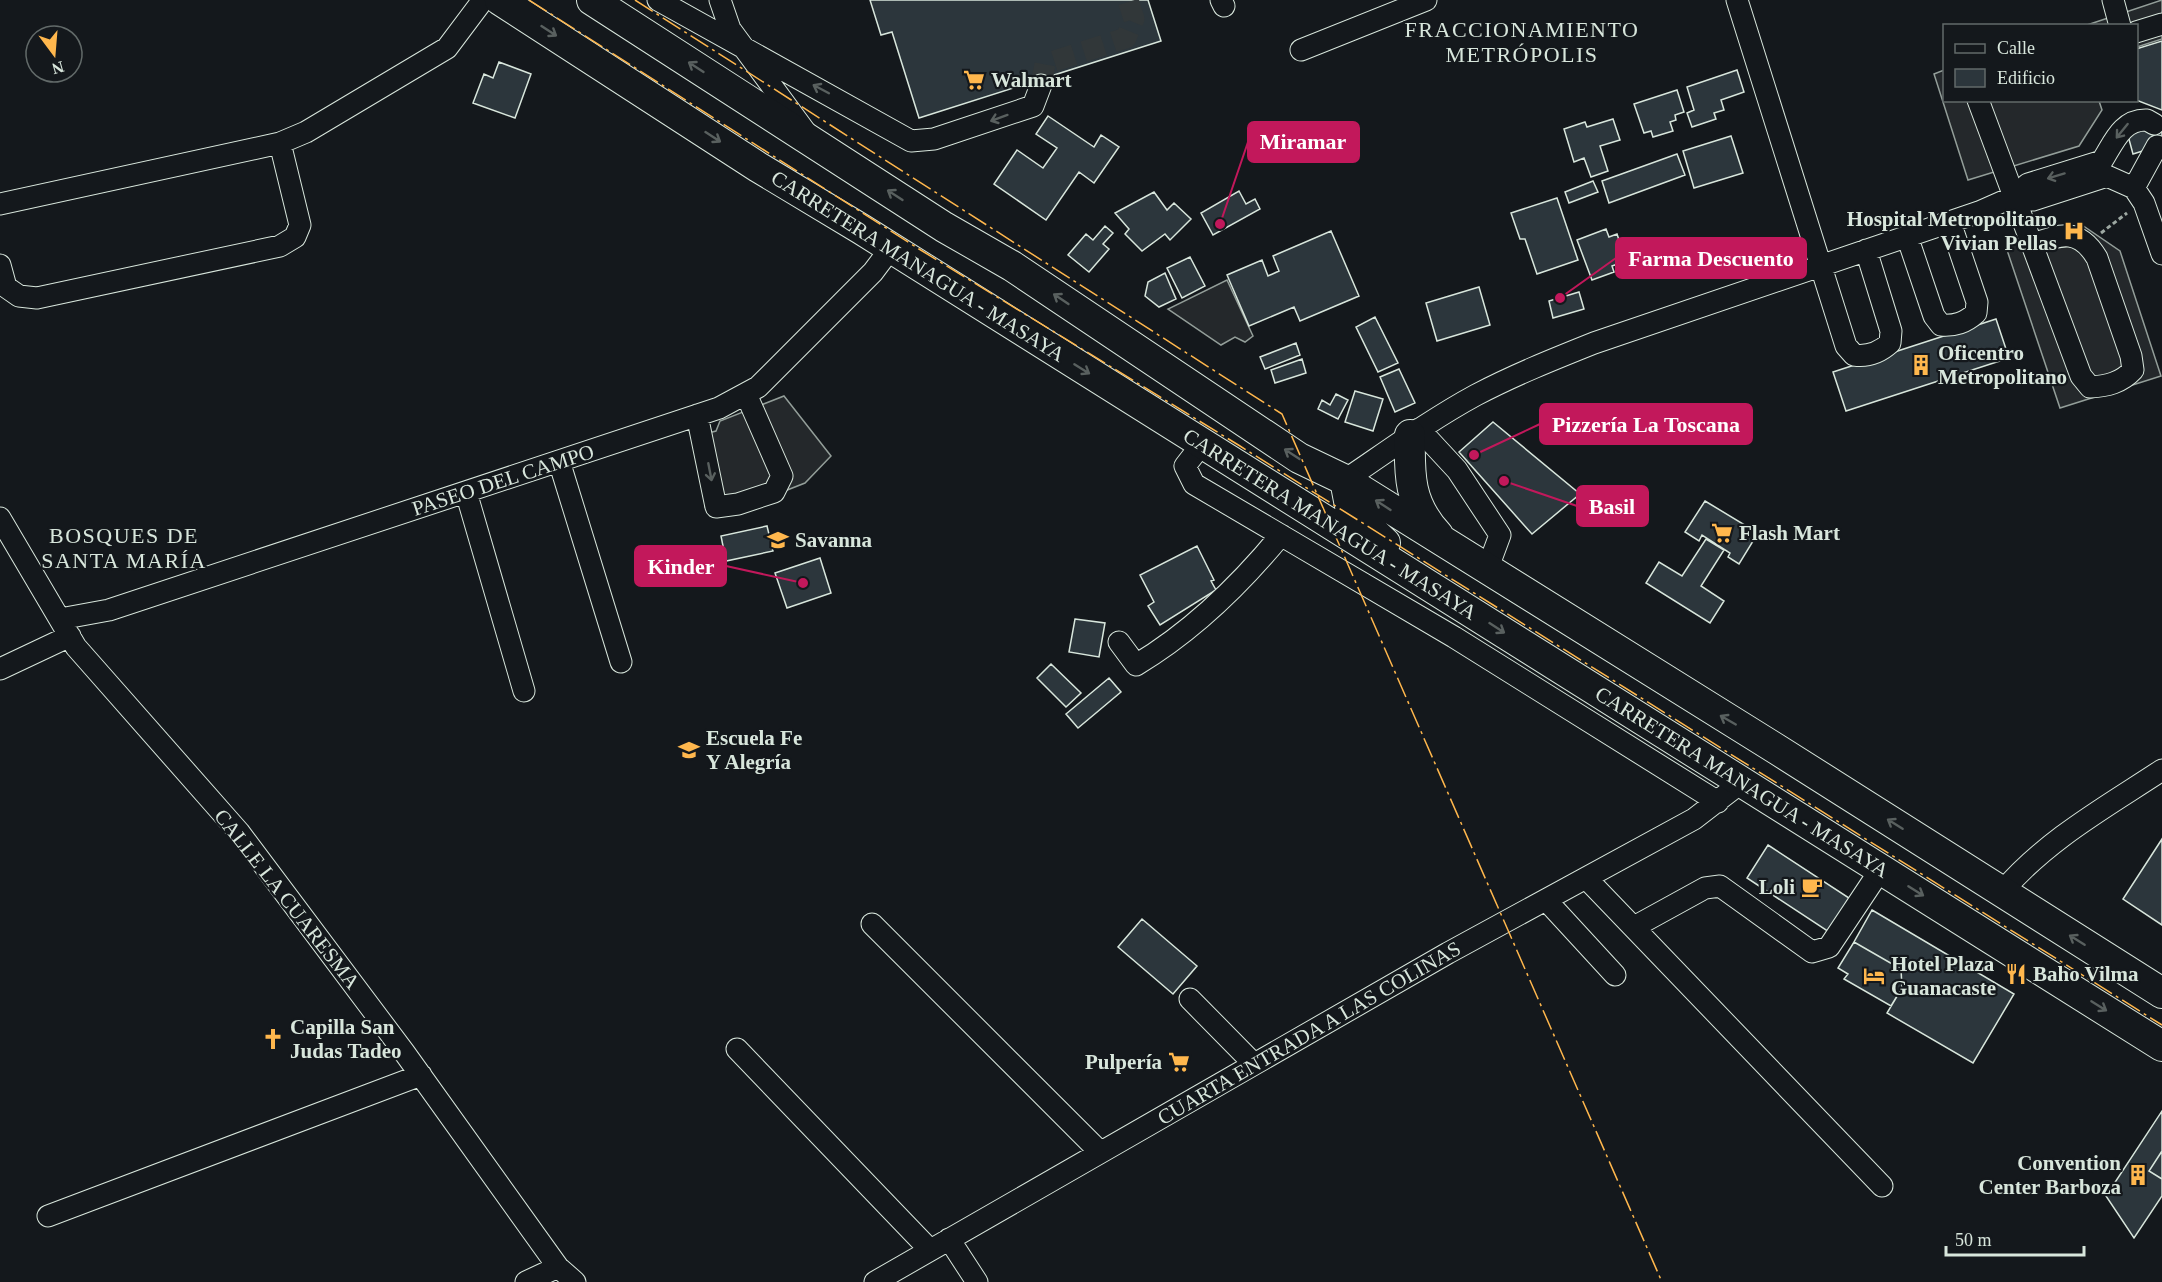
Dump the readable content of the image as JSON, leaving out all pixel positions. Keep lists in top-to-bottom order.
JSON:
{
  "streets": {
    "highway": ["CARRETERA MANAGUA - MASAYA"],
    "street": ["PASEO DEL CAMPO", "CALLE LA CUARESMA", "CUARTA ENTRADA A LAS COLINAS"]
  },
  "crossings": [
    ["CARRETERA MANAGUA - MASAYA", "PASEO DEL CAMPO"],
    ["CARRETERA MANAGUA - MASAYA", "CUARTA ENTRADA A LAS COLINAS"],
    ["PASEO DEL CAMPO", "CALLE LA CUARESMA"]
  ],
  "districts": ["FRACCIONAMIENTO METRÓPOLIS", "BOSQUES DE SANTA MARÍA"],
  "places": {
    "supermarket": ["Walmart", "Flash Mart", "Pulpería"],
    "other": [
      "Miramar",
      "Farma Descuento",
      "Pizzería La Toscana",
      "Basil",
      "Kinder"
    ],
    "hospital": ["Hospital Metropolitano Vivian Pellas"],
    "building": ["Oficentro Metropolitano", "Convention Center Barboza"],
    "school or university": ["Savanna", "Escuela Fe Y Alegría"],
    "cafe": ["Loli"],
    "restaurant": ["Baho Vilma"],
    "hotel": ["Hotel Plaza Guanacaste"],
    "church": ["Capilla San Judas Tadeo"]
  },
  "legend": ["Calle", "Edificio"],
  "scale_bar": "50 m",
  "north": "bottom"
}
